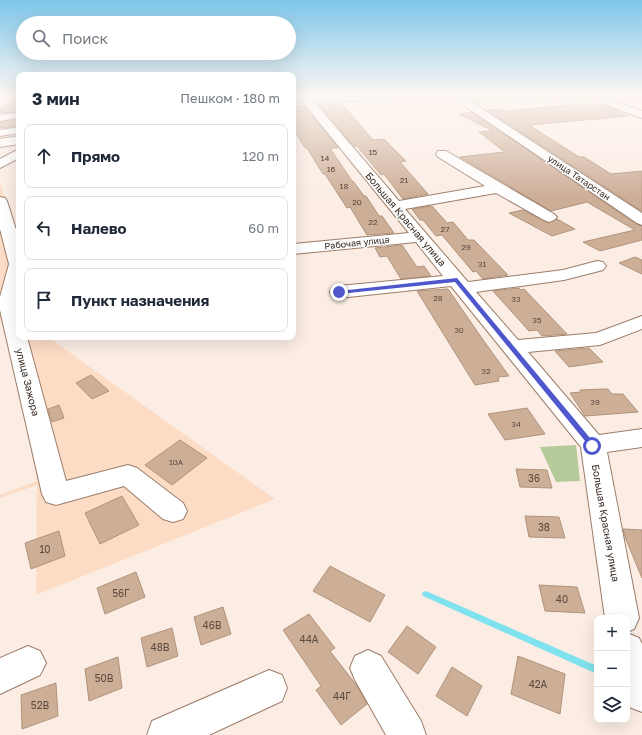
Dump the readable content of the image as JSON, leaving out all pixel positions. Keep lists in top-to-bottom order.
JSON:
{
  "streets": {
    "street": [
      "улица Татарстан",
      "Большая Красная улица",
      "Рабочая улица",
      "улица Зажора"
    ]
  },
  "crossings": [
    ["Большая Красная улица", "Рабочая улица"]
  ],
  "house_numbers": [
    "15",
    "14",
    "16",
    "21",
    "18",
    "20",
    "22",
    "27",
    "29",
    "31",
    "28",
    "33",
    "35",
    "30",
    "32",
    "39",
    "34",
    "10А",
    "36",
    "38",
    "10",
    "56Г",
    "40",
    "46В",
    "44А",
    "48В",
    "50В",
    "42А",
    "44Г",
    "52В"
  ],
  "page": {
    "search": "Поиск",
    "heading": ["3 мин", "Пешком · 180 m"],
    "list": [
      ["Прямо", "120 m"],
      ["Налево", "60 m"],
      "Пункт назначения"
    ],
    "map_buttons": ["+", "−"]
  }
}
